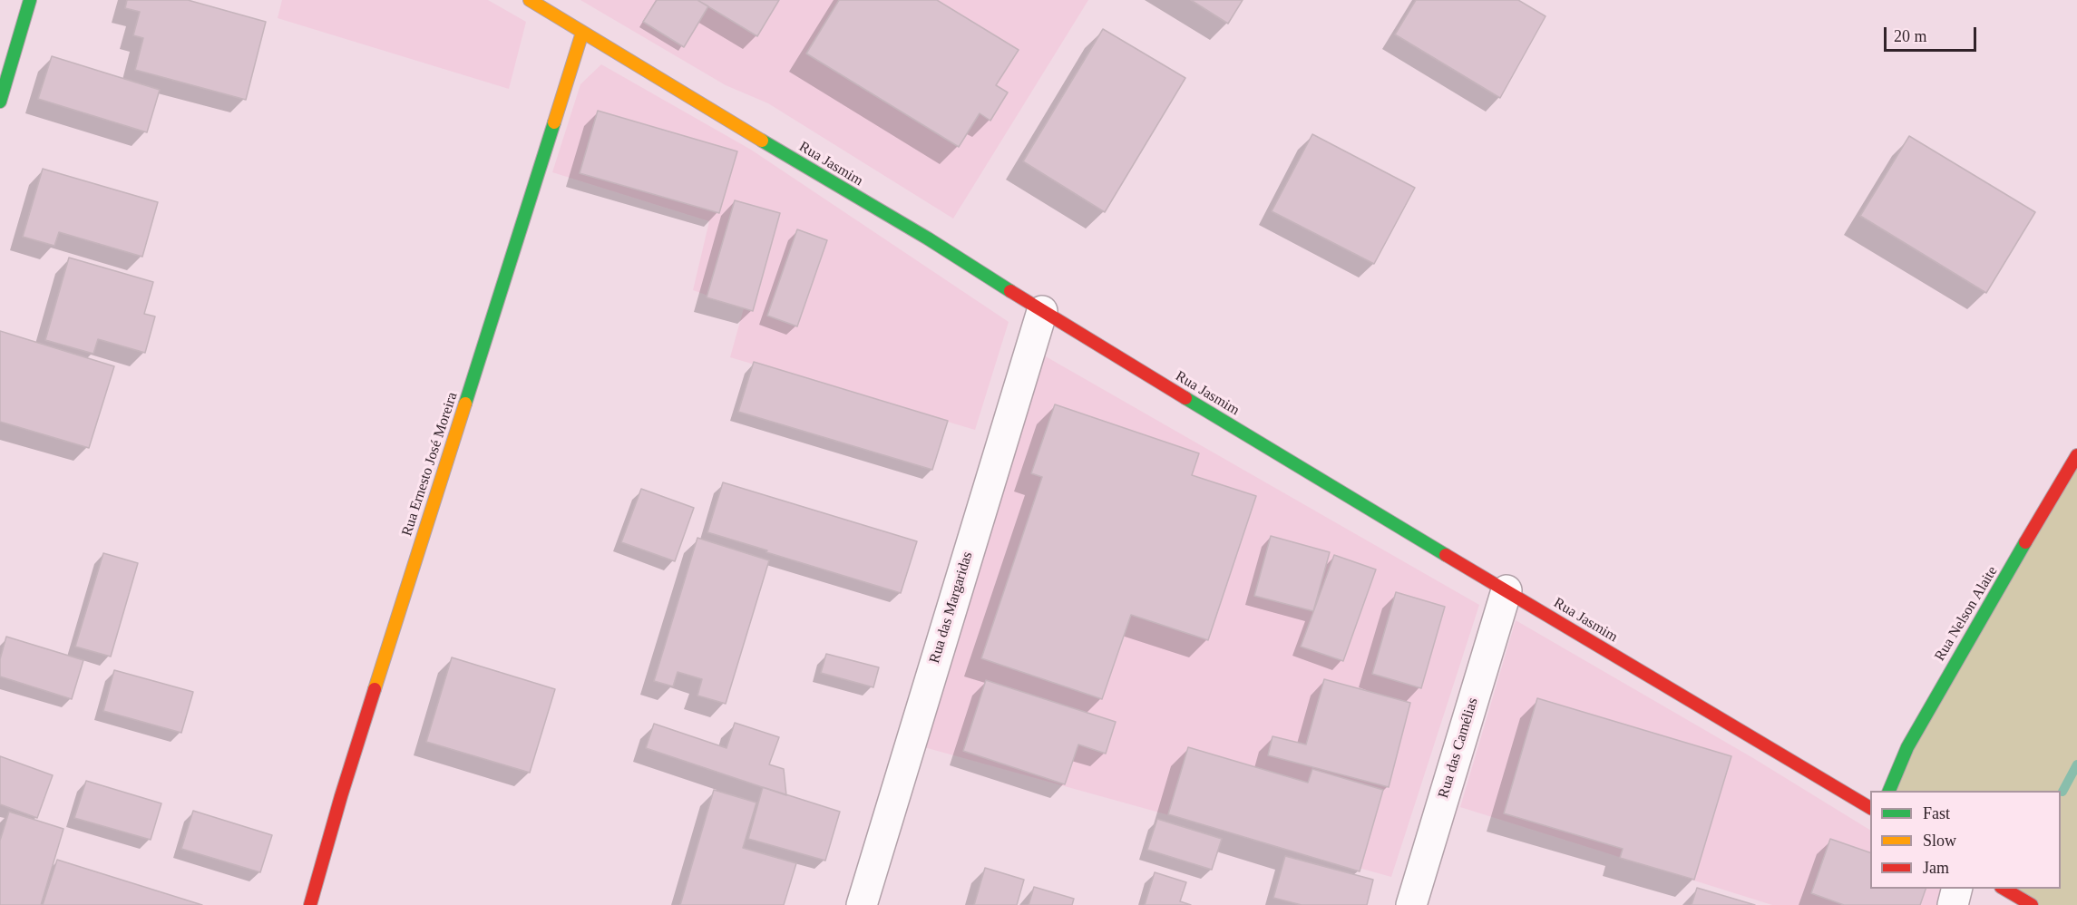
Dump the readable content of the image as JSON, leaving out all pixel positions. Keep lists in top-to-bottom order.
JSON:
{
  "streets": {
    "main road": ["Rua Jasmim", "Rua Ernesto José Moreira", "Rua Nelson Alaite"],
    "street": ["Rua das Margaridas", "Rua das Camélias"]
  },
  "crossings": [
    ["Rua Jasmim", "Rua Ernesto José Moreira"],
    ["Rua Jasmim", "Rua das Margaridas"],
    ["Rua Jasmim", "Rua das Camélias"]
  ],
  "legend": ["Fast", "Slow", "Jam"],
  "scale_bar": "20 m"
}
